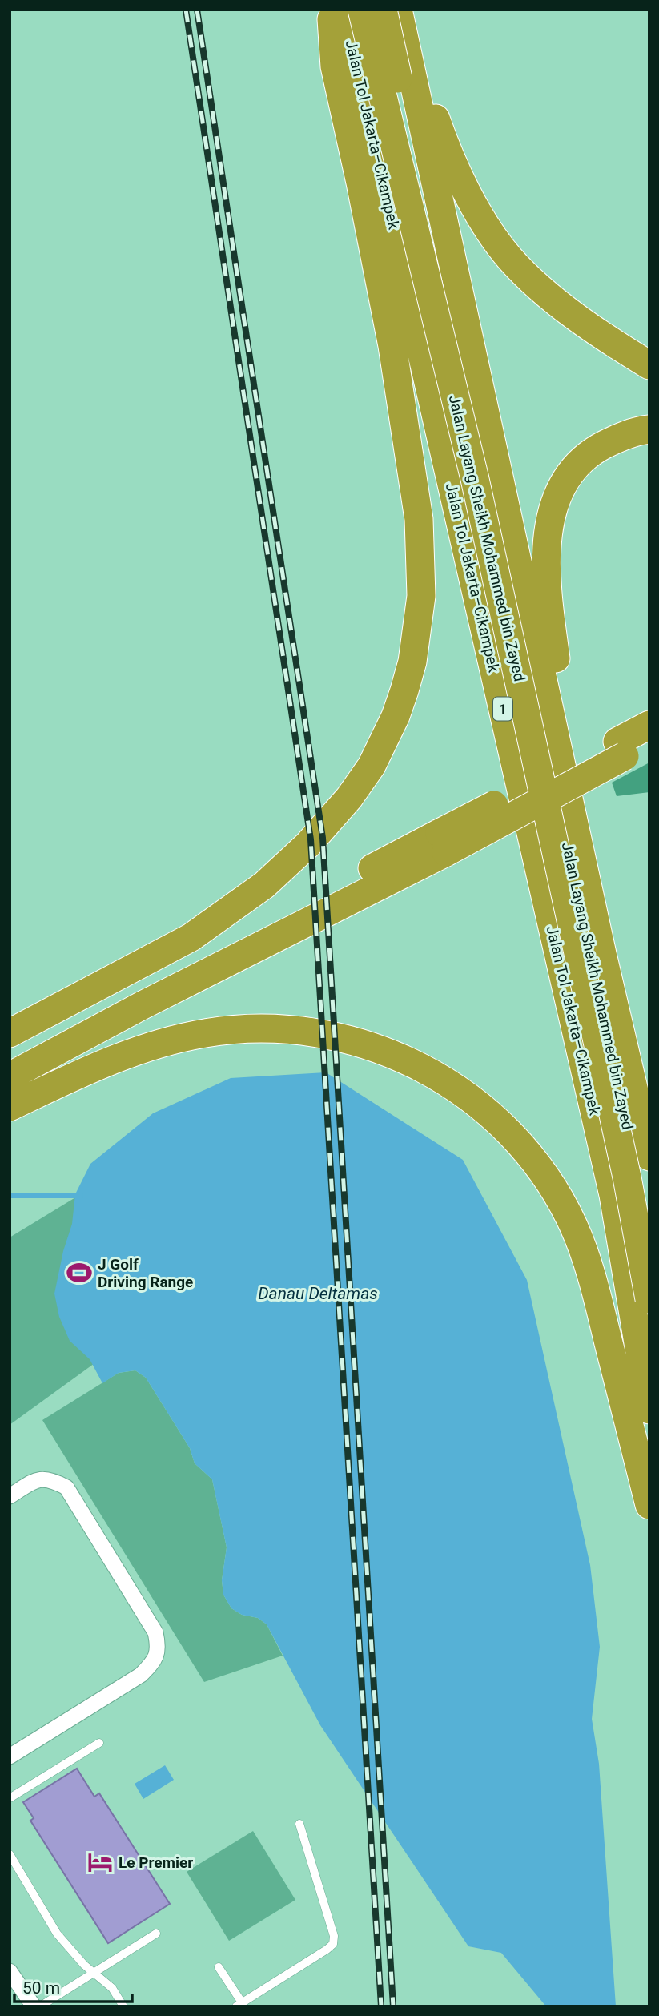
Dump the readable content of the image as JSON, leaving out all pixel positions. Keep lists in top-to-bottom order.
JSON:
{
  "streets": {
    "highway": ["Jalan Tol Jakarta–Cikampek", "Jalan Layang Sheikh Mohammed bin Zayed", "1"]
  },
  "water": ["Danau Deltamas"],
  "places": {
    "sports": ["J Golf Driving Range"],
    "hotel": ["Le Premier"]
  },
  "scale_bar": "50 m"
}
